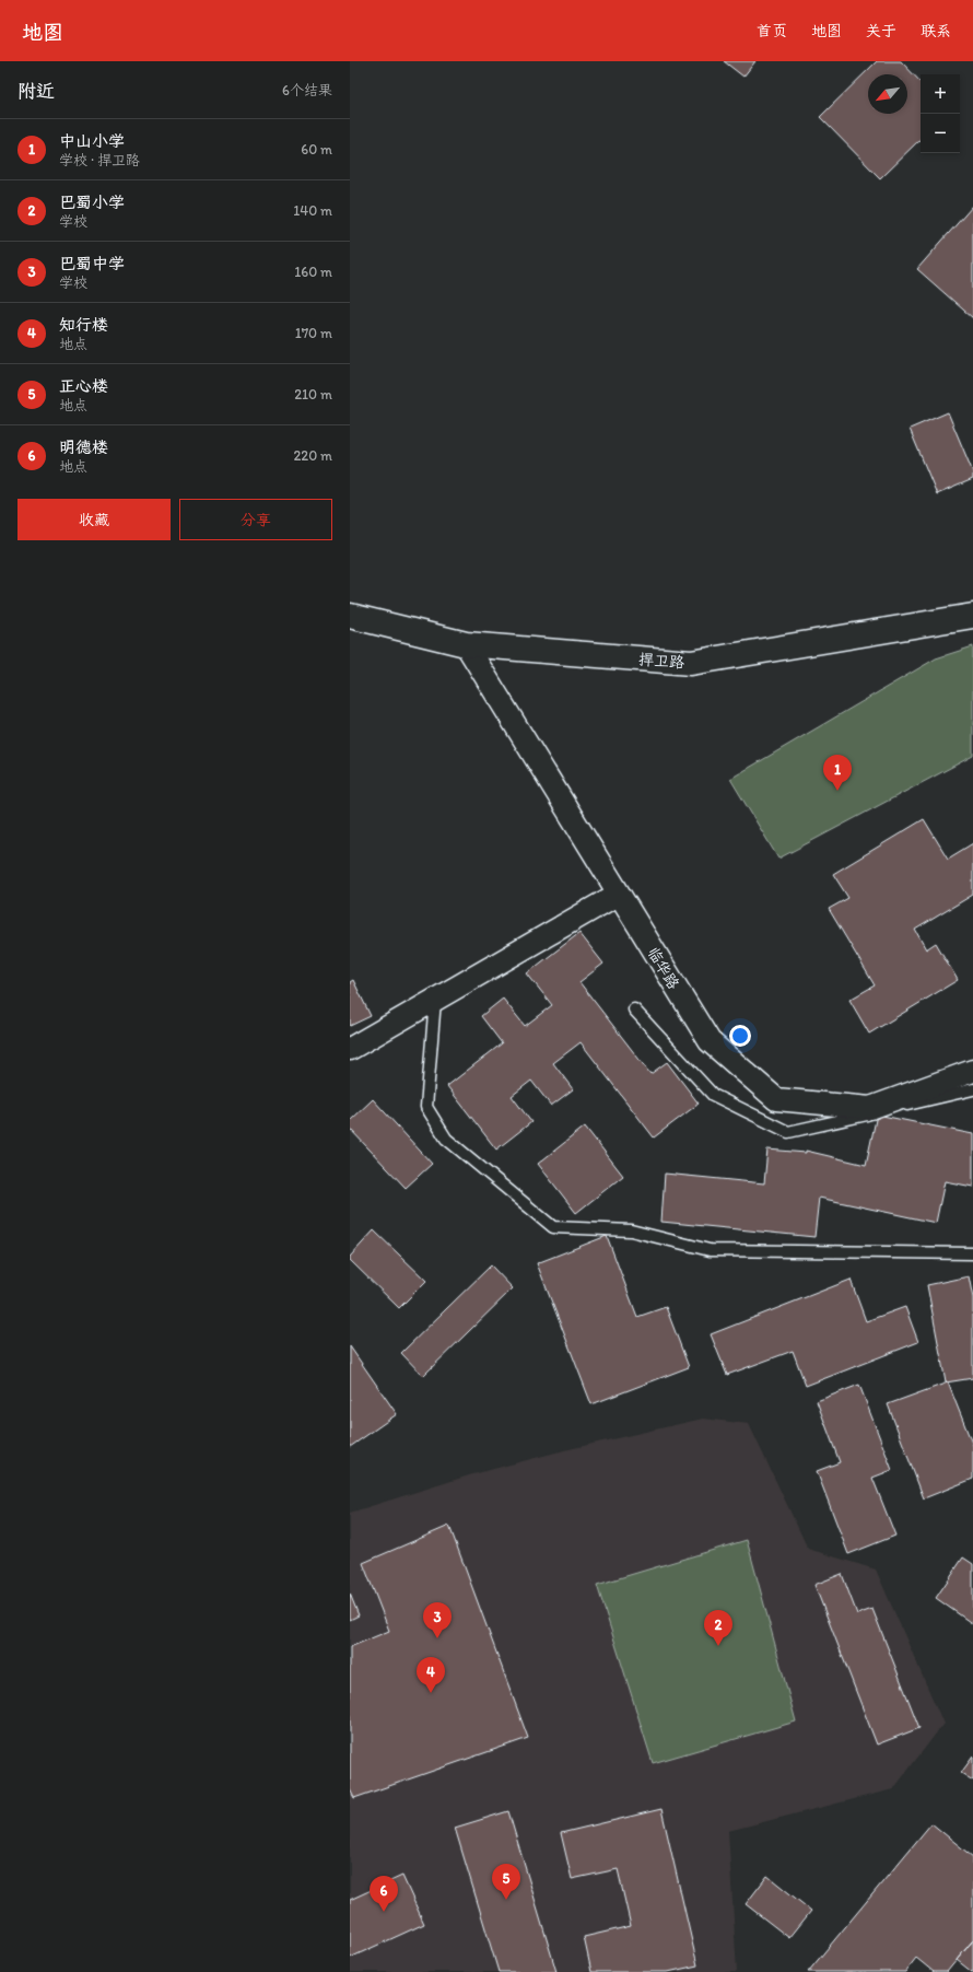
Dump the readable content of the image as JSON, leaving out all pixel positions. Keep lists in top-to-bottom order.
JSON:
{
  "streets": {
    "street": ["捍卫路", "临华路"]
  },
  "crossings": [
    ["捍卫路", "临华路"]
  ],
  "north": "bottom left",
  "page": {
    "header": "地图",
    "nav": [
      "首页",
      "地图",
      "关于",
      "联系"
    ],
    "heading": ["附近", "6个结果"],
    "map_buttons": ["+", "−"],
    "list": [
      {
        "mark": "1",
        "name": "中山小学",
        "note": "学校 · 捍卫路",
        "value": "60 m"
      },
      {
        "mark": "2",
        "name": "巴蜀小学",
        "note": "学校",
        "value": "140 m"
      },
      {
        "mark": "3",
        "name": "巴蜀中学",
        "note": "学校",
        "value": "160 m"
      },
      {
        "mark": "4",
        "name": "知行楼",
        "note": "地点",
        "value": "170 m"
      },
      {
        "mark": "5",
        "name": "正心楼",
        "note": "地点",
        "value": "210 m"
      },
      {
        "mark": "6",
        "name": "明德楼",
        "note": "地点",
        "value": "220 m"
      }
    ],
    "buttons": ["收藏", "分享"],
    "pins": [
      "1",
      "3",
      "2",
      "4",
      "5",
      "6"
    ]
  }
}
